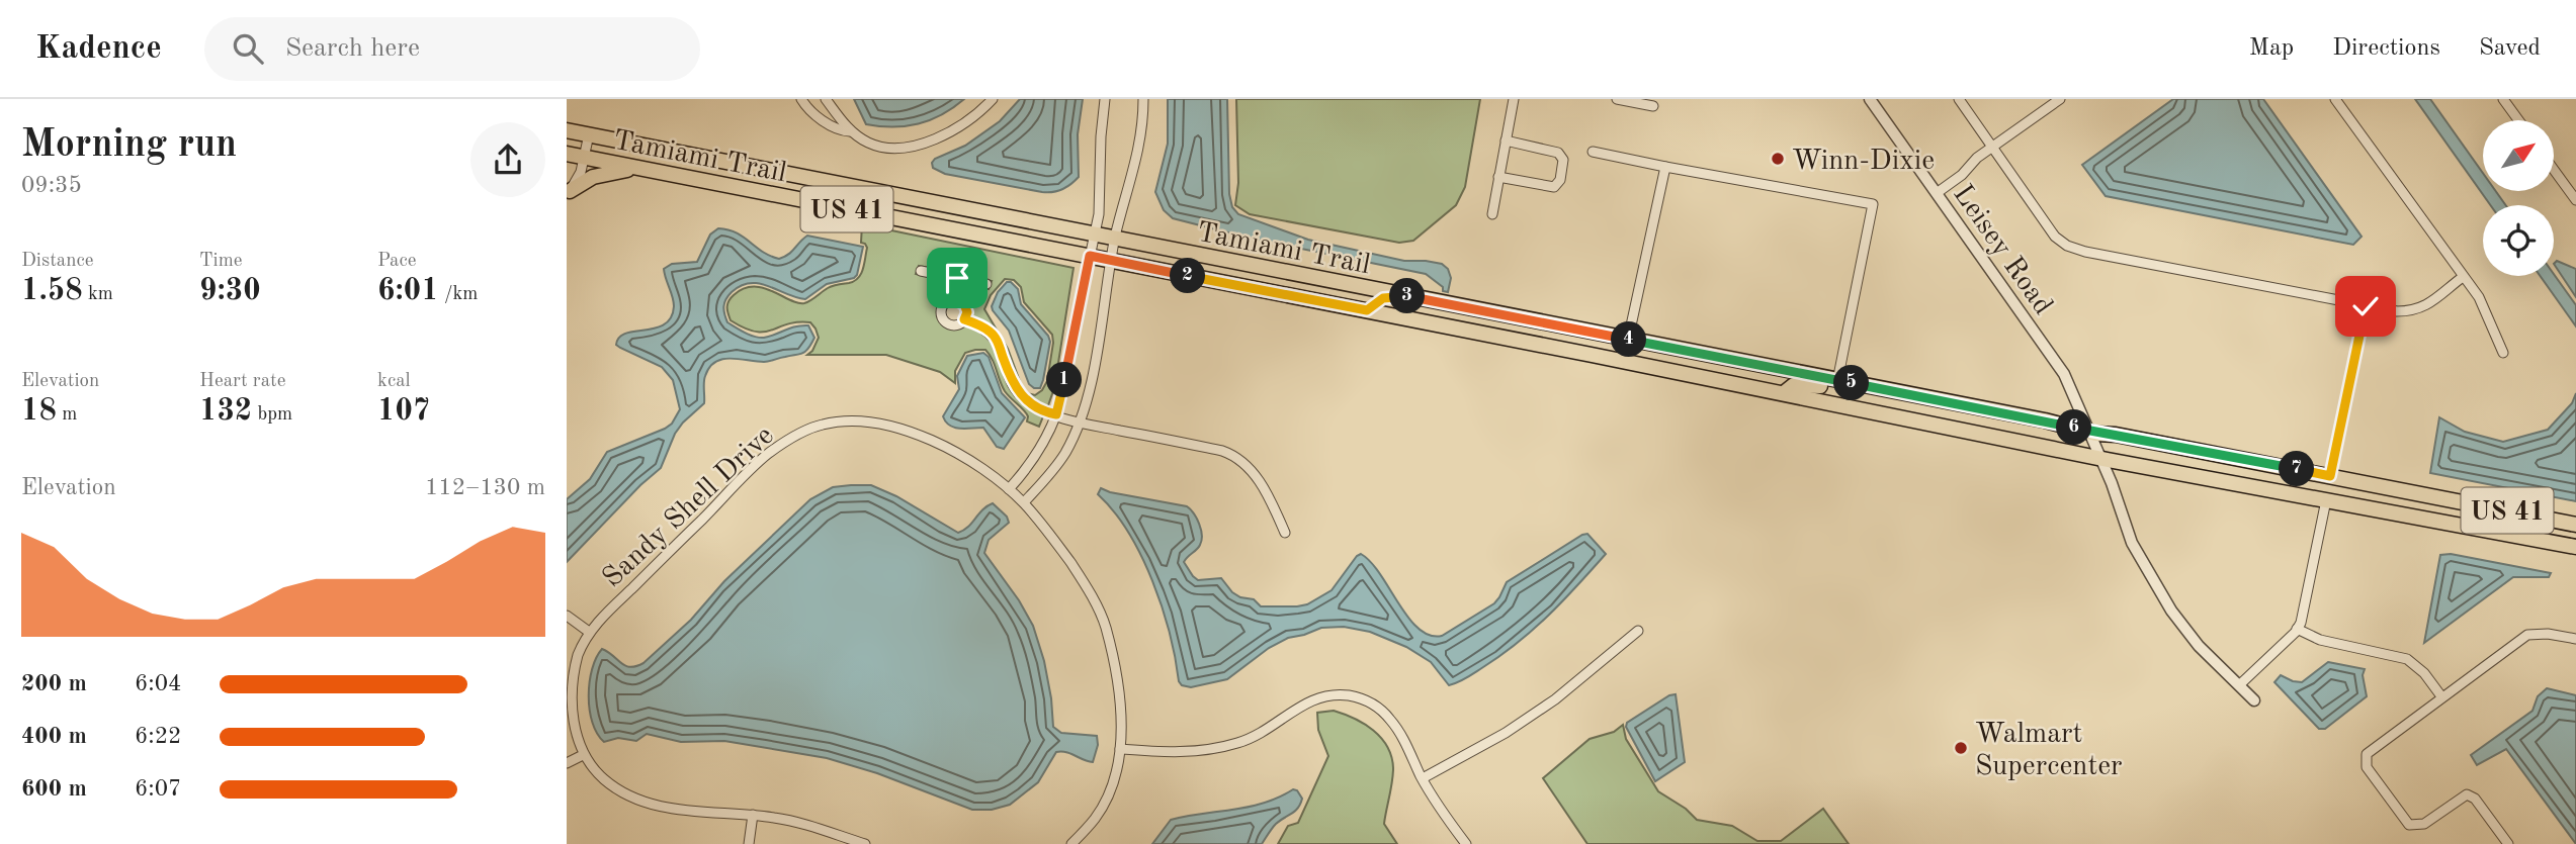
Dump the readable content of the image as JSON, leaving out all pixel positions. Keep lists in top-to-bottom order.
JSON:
{
  "streets": {
    "main road": ["Tamiami Trail", "US 41"],
    "street": ["Leisey Road", "Sandy Shell Drive"]
  },
  "crossings": [
    ["Tamiami Trail", "Leisey Road"]
  ],
  "places": ["Winn-Dixie", "Walmart Supercenter"],
  "north": "top right",
  "page": {
    "header": "Kadence",
    "search": "Search here",
    "nav": ["Map", "Directions", "Saved"],
    "heading": ["Morning run", "09:35"],
    "stats": [
      ["Distance", "1.58 km"],
      ["Time", "9:30"],
      ["Pace", "6:01 /km"],
      ["Elevation", "18 m"],
      ["Heart rate", "132 bpm"],
      ["kcal", "107"]
    ],
    "pins": [
      "2",
      "3",
      "4",
      "1",
      "5",
      "6",
      "7"
    ],
    "chart": ["Elevation", "112–130 m"],
    "list": [
      {
        "name": "200 m",
        "note": "6:04"
      },
      {
        "name": "400 m",
        "note": "6:22"
      },
      {
        "name": "600 m",
        "note": "6:07"
      }
    ]
  }
}
